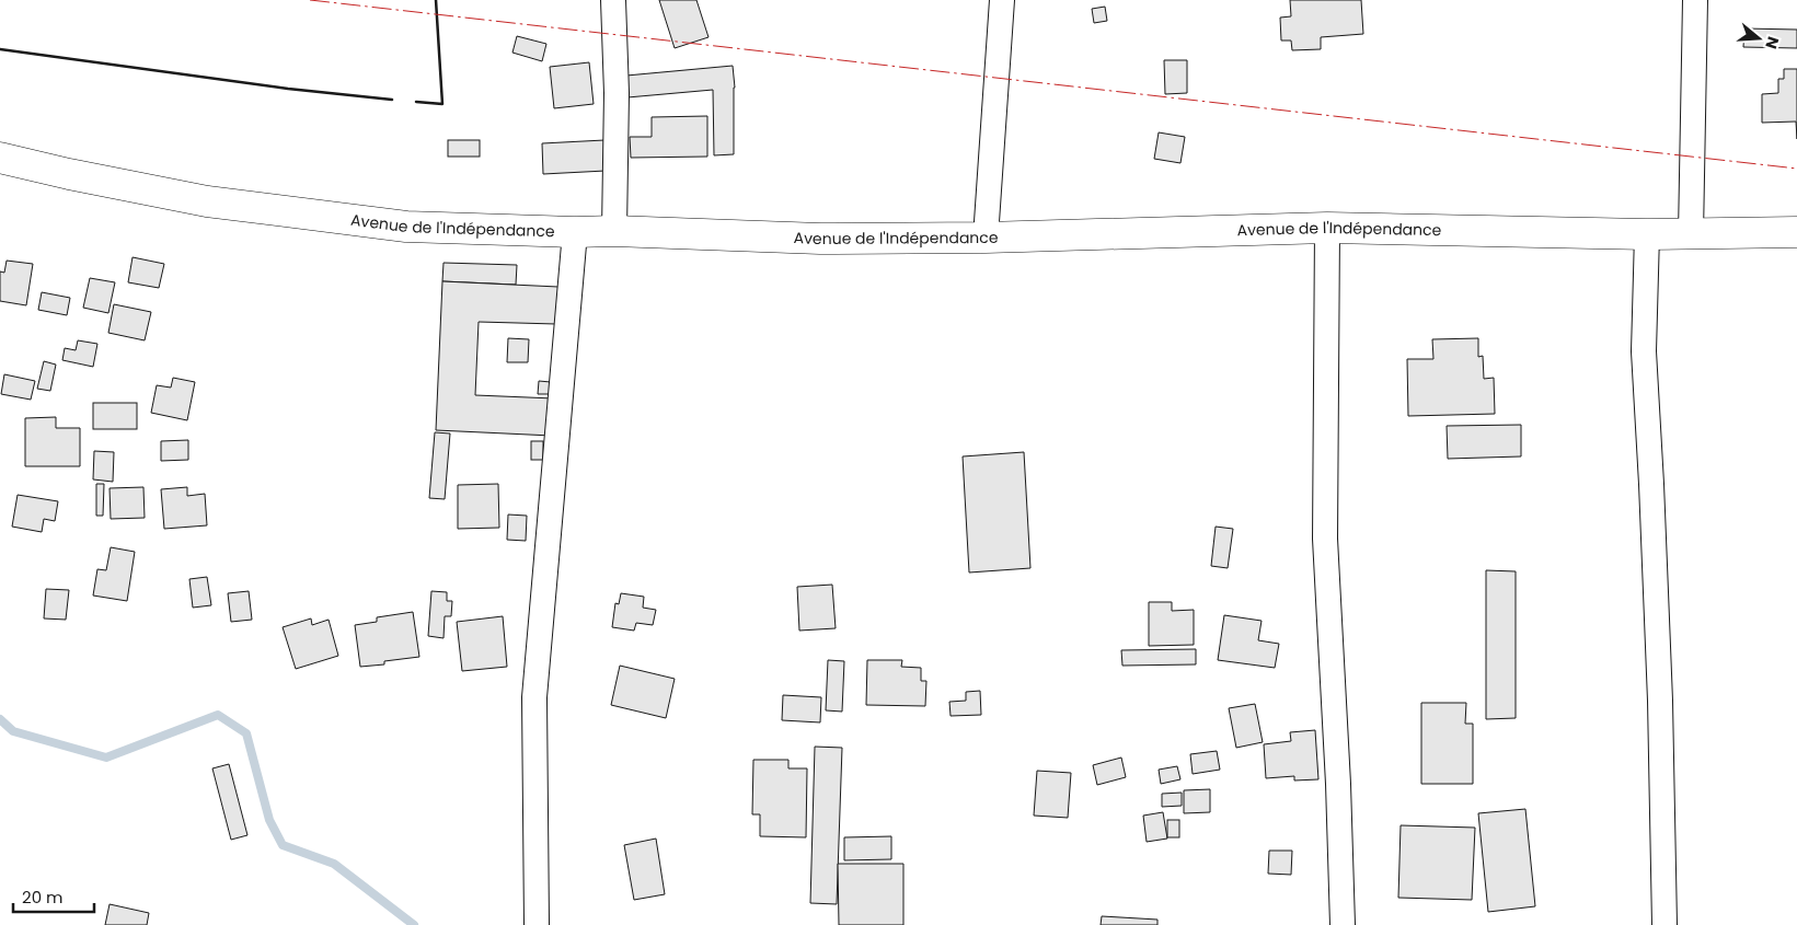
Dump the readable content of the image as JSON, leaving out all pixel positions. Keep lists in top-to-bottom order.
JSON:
{
  "streets": {
    "main road": ["Avenue de l'Indépendance"]
  },
  "scale_bar": "20 m",
  "north": "right"
}
